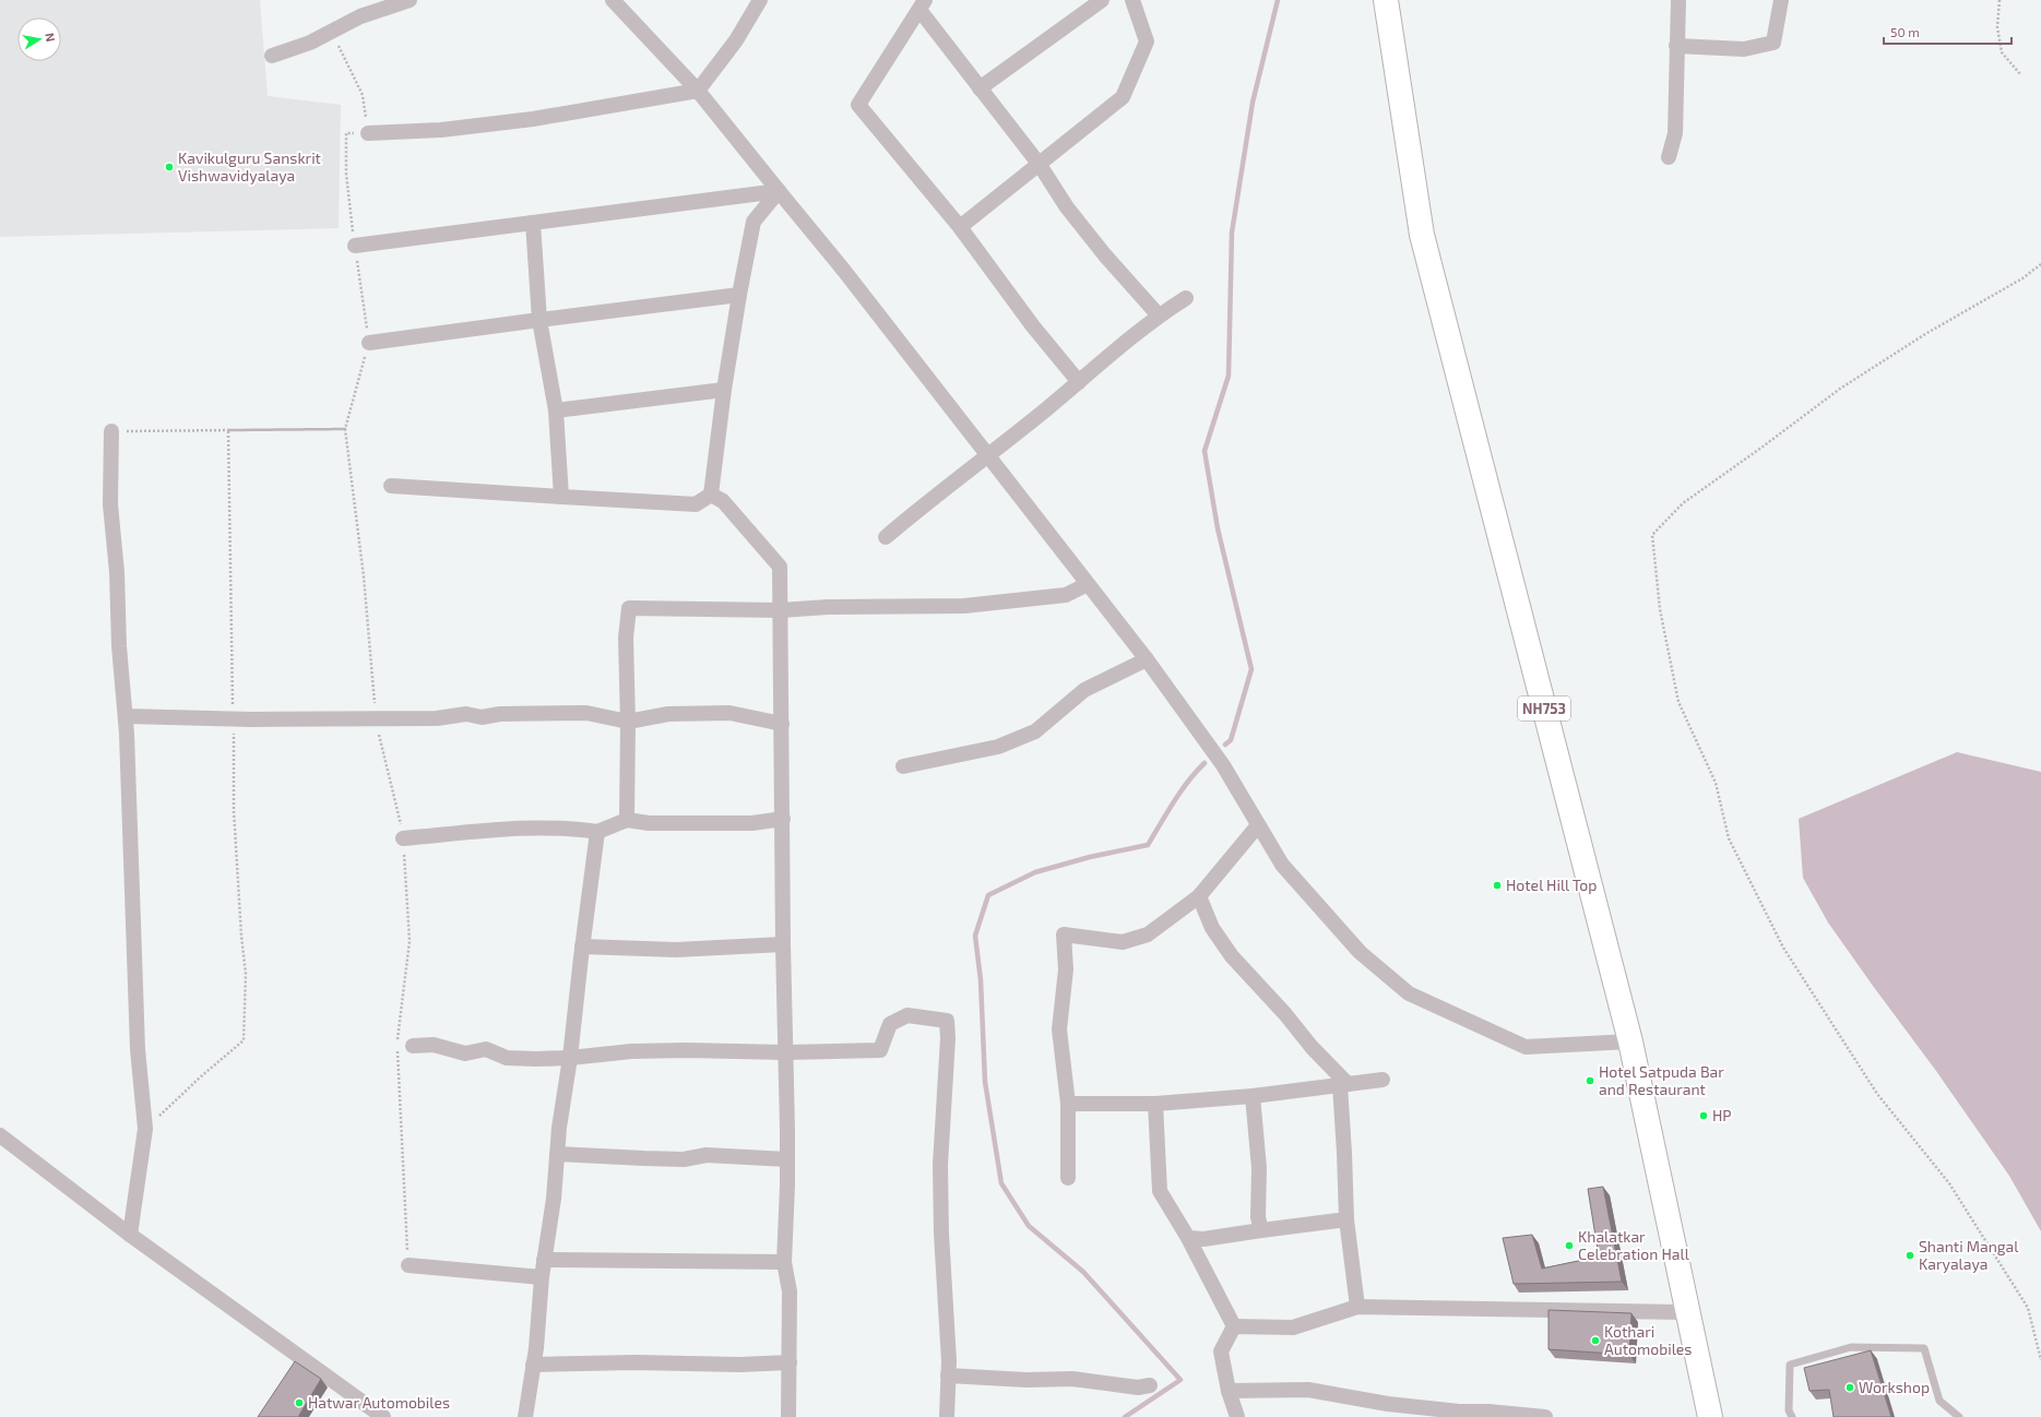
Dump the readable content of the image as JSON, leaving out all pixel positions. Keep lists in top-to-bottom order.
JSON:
{
  "streets": {
    "highway": ["NH753"]
  },
  "places": [
    "Kavikulguru Sanskrit Vishwavidyalaya",
    "Hotel Hill Top",
    "Hotel Satpuda Bar and Restaurant",
    "HP",
    "Khalatkar Celebration Hall",
    "Shanti Mangal Karyalaya",
    "Kothari Automobiles",
    "Workshop",
    "Hatwar Automobiles"
  ],
  "scale_bar": "50 m",
  "north": "right"
}
